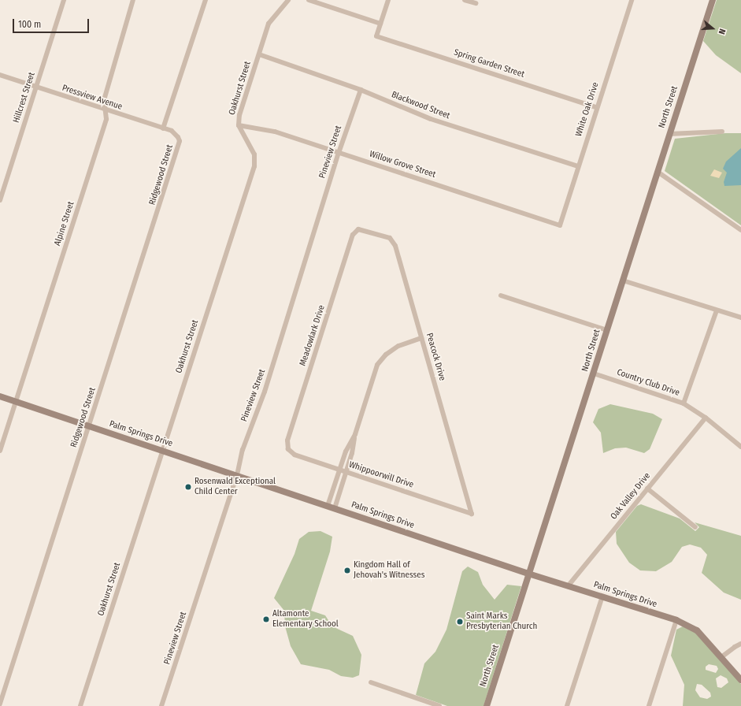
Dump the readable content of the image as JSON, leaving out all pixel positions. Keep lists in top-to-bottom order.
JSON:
{
  "streets": {
    "street": [
      "Spring Garden Street",
      "Oakhurst Street",
      "Hillcrest Street",
      "Pressview Avenue",
      "Blackwood Street",
      "North Street",
      "White Oak Drive",
      "Pineview Street",
      "Willow Grove Street",
      "Ridgewood Street",
      "Alpine Street",
      "Meadowlark Drive",
      "Peacock Drive",
      "Country Club Drive",
      "Palm Springs Drive",
      "Whippoorwill Drive",
      "Oak Valley Drive"
    ]
  },
  "crossings": [
    ["Spring Garden Street", "White Oak Drive"],
    ["Oakhurst Street", "Blackwood Street"],
    ["Oakhurst Street", "Willow Grove Street"],
    ["Oakhurst Street", "Palm Springs Drive"],
    ["Hillcrest Street", "Pressview Avenue"],
    ["Pressview Avenue", "Ridgewood Street"],
    ["Pressview Avenue", "Alpine Street"],
    ["Blackwood Street", "White Oak Drive"],
    ["Blackwood Street", "Pineview Street"],
    ["North Street", "Country Club Drive"],
    ["North Street", "Palm Springs Drive"],
    ["White Oak Drive", "Willow Grove Street"],
    ["Pineview Street", "Willow Grove Street"],
    ["Pineview Street", "Palm Springs Drive"],
    ["Ridgewood Street", "Palm Springs Drive"],
    ["Alpine Street", "Palm Springs Drive"],
    ["Meadowlark Drive", "Peacock Drive"],
    ["Meadowlark Drive", "Whippoorwill Drive"],
    ["Peacock Drive", "Whippoorwill Drive"],
    ["Country Club Drive", "Oak Valley Drive"],
    ["Palm Springs Drive", "Oak Valley Drive"]
  ],
  "places": [
    "Rosenwald Exceptional Child Center",
    "Kingdom Hall of Jehovah's Witnesses",
    "Altamonte Elementary School",
    "Saint Marks Presbyterian Church"
  ],
  "scale_bar": "100 m",
  "north": "right"
}
